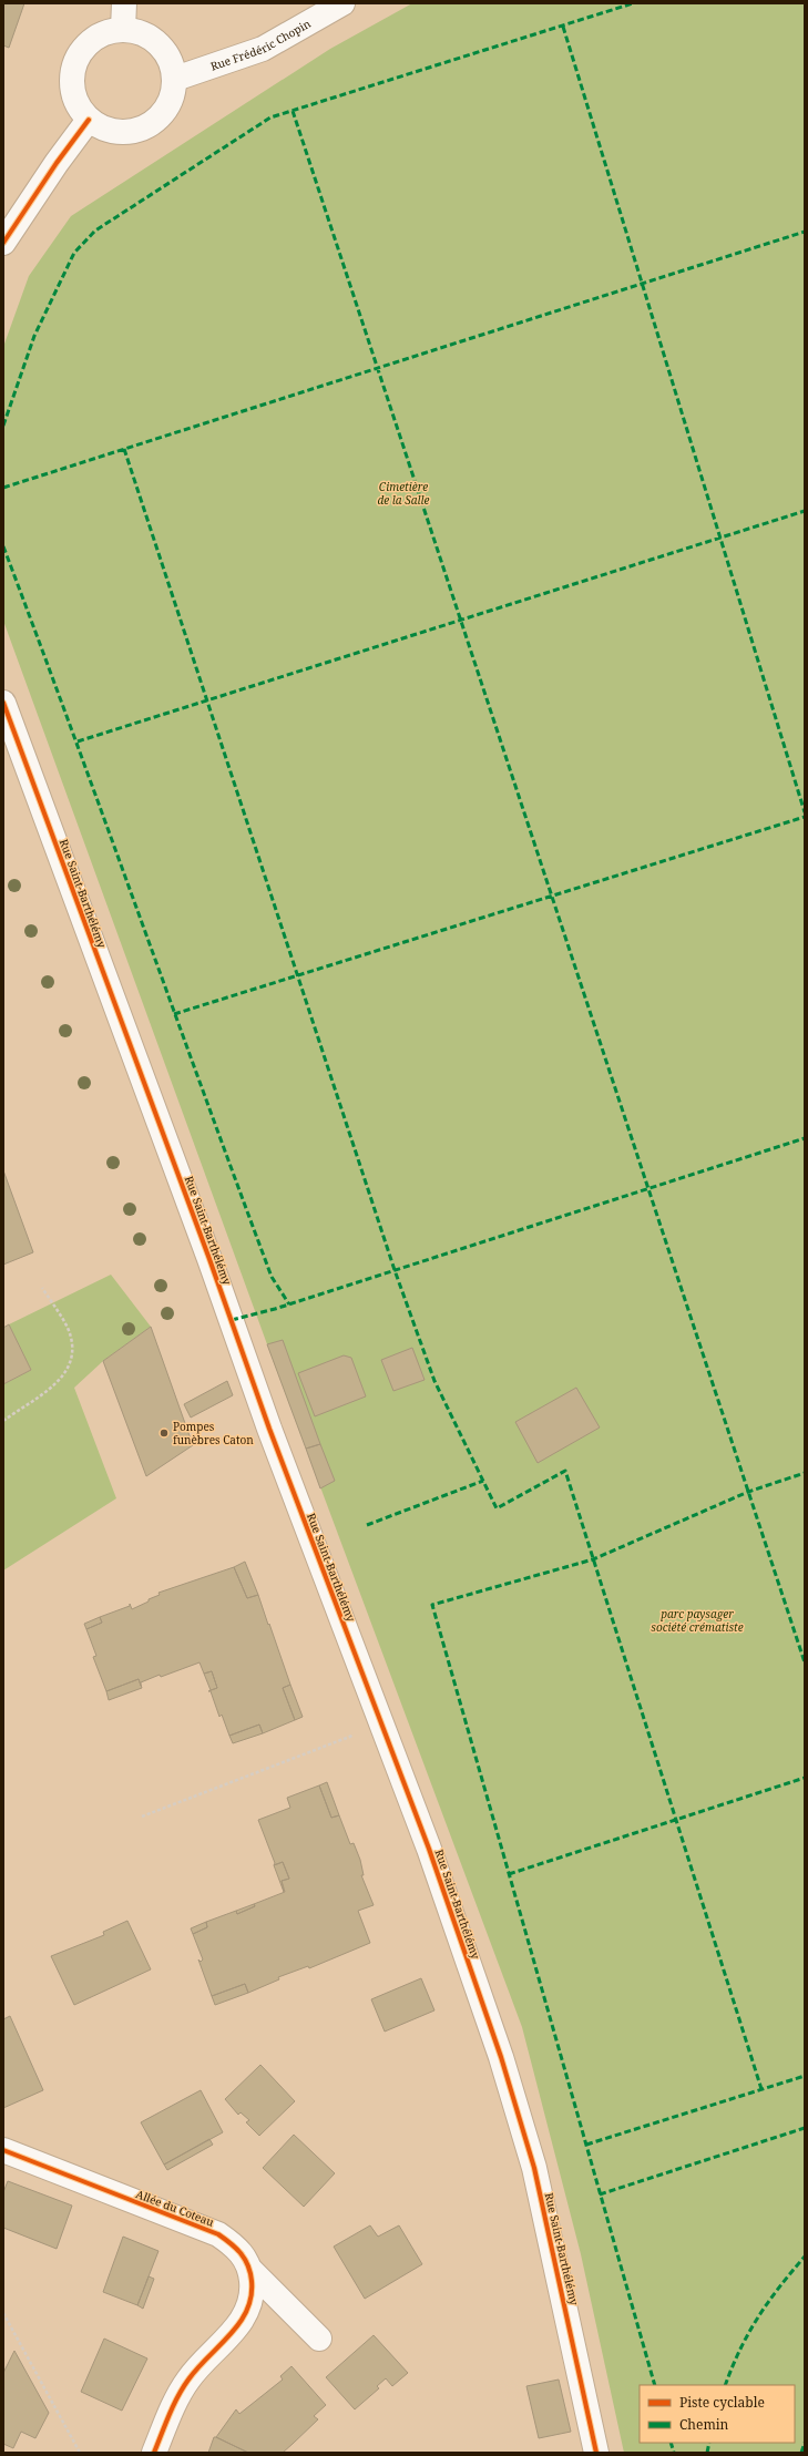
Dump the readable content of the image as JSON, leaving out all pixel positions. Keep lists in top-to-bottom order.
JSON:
{
  "streets": {
    "street": ["Rue Frédéric Chopin", "Rue Saint-Barthélémy", "Allée du Coteau"]
  },
  "parks": ["Cimetière de la Salle", "parc paysager société crématiste"],
  "places": ["Pompes funèbres Caton"],
  "legend": ["Piste cyclable", "Chemin"]
}
